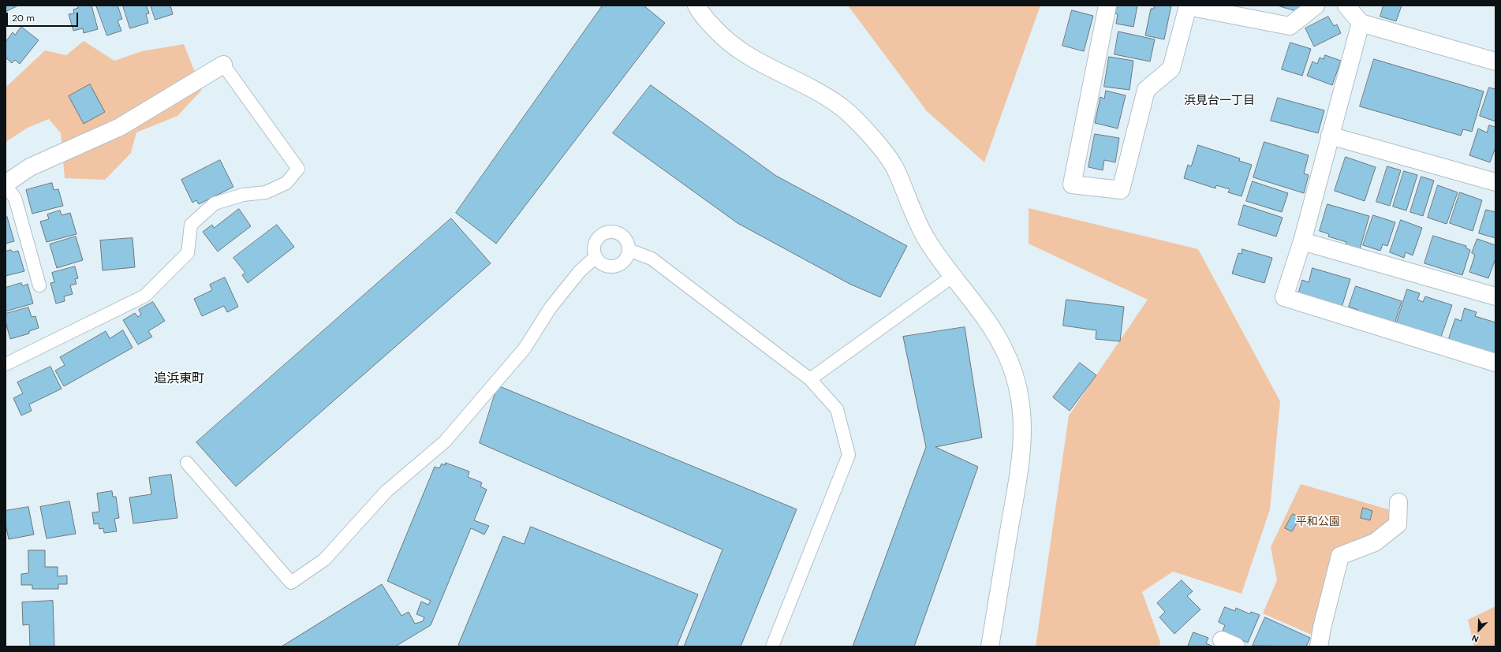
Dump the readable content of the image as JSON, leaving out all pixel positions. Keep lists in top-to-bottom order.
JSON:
{
  "districts": ["浜見台一丁目", "追浜東町"],
  "parks": ["平和公園"],
  "scale_bar": "20 m",
  "north": "bottom left"
}
